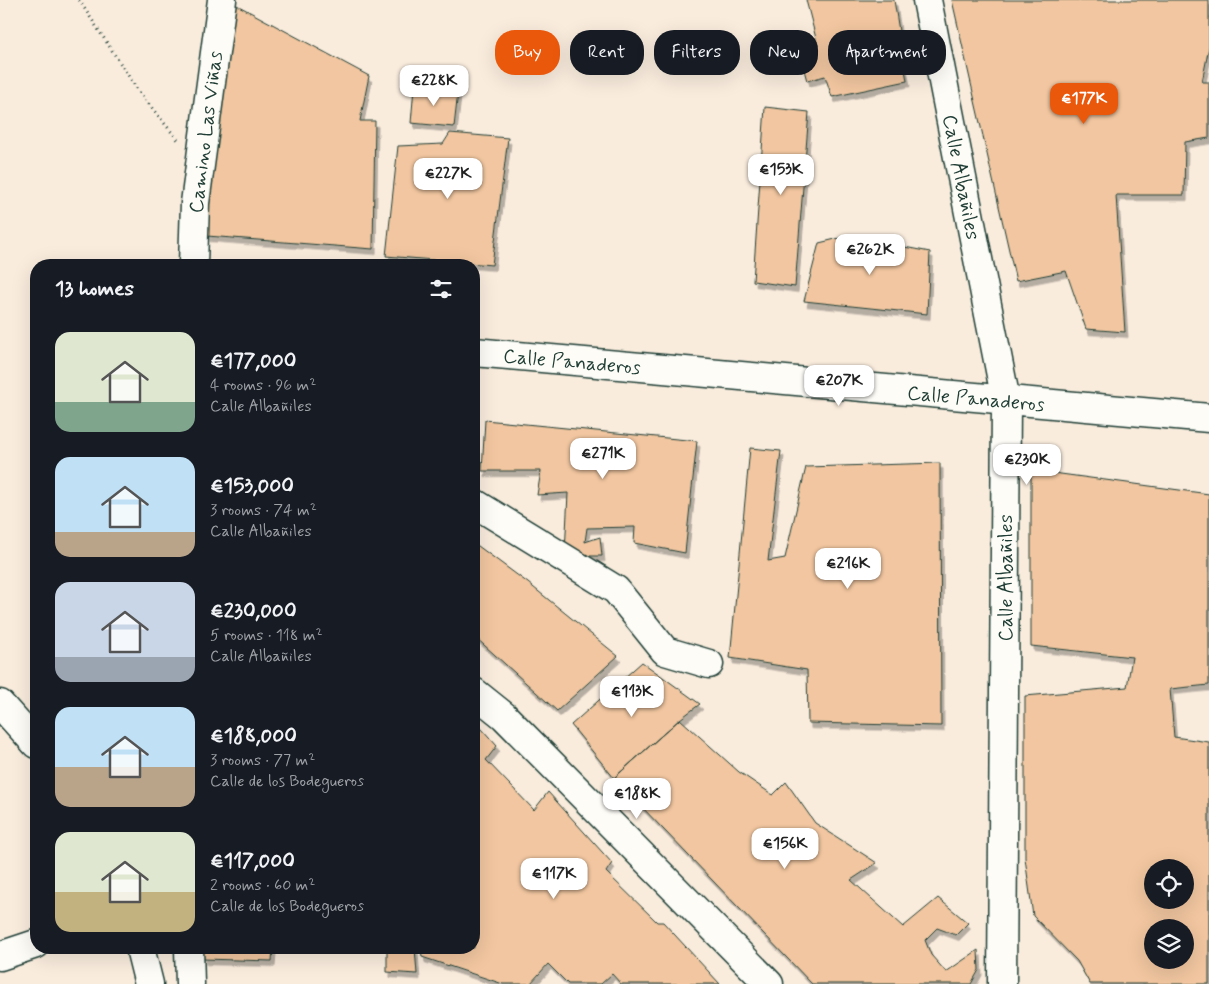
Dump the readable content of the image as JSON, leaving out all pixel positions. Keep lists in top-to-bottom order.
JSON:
{
  "streets": {
    "main road": ["Camino Las Viñas", "Calle Albañiles", "Calle Panaderos"]
  },
  "crossings": [
    ["Calle Albañiles", "Calle Panaderos"]
  ],
  "page": {
    "chip": [
      "Buy",
      "Rent",
      "Filters",
      "New",
      "Apartment"
    ],
    "price": [
      "€228K",
      "€177K",
      "€153K",
      "€227K",
      "€262K",
      "€207K",
      "€271K",
      "€230K",
      "€216K",
      "€113K",
      "€188K",
      "€156K",
      "€117K"
    ],
    "heading": "13 homes",
    "list": [
      {
        "name": "€177,000",
        "note": "4 rooms · 96 m² · Calle Albañiles"
      },
      {
        "name": "€153,000",
        "note": "3 rooms · 74 m² · Calle Albañiles"
      },
      {
        "name": "€230,000",
        "note": "5 rooms · 118 m² · Calle Albañiles"
      },
      {
        "name": "€188,000",
        "note": "3 rooms · 77 m² · Calle de los Bodegueros"
      },
      {
        "name": "€117,000",
        "note": "2 rooms · 60 m² · Calle de los Bodegueros"
      }
    ]
  }
}
